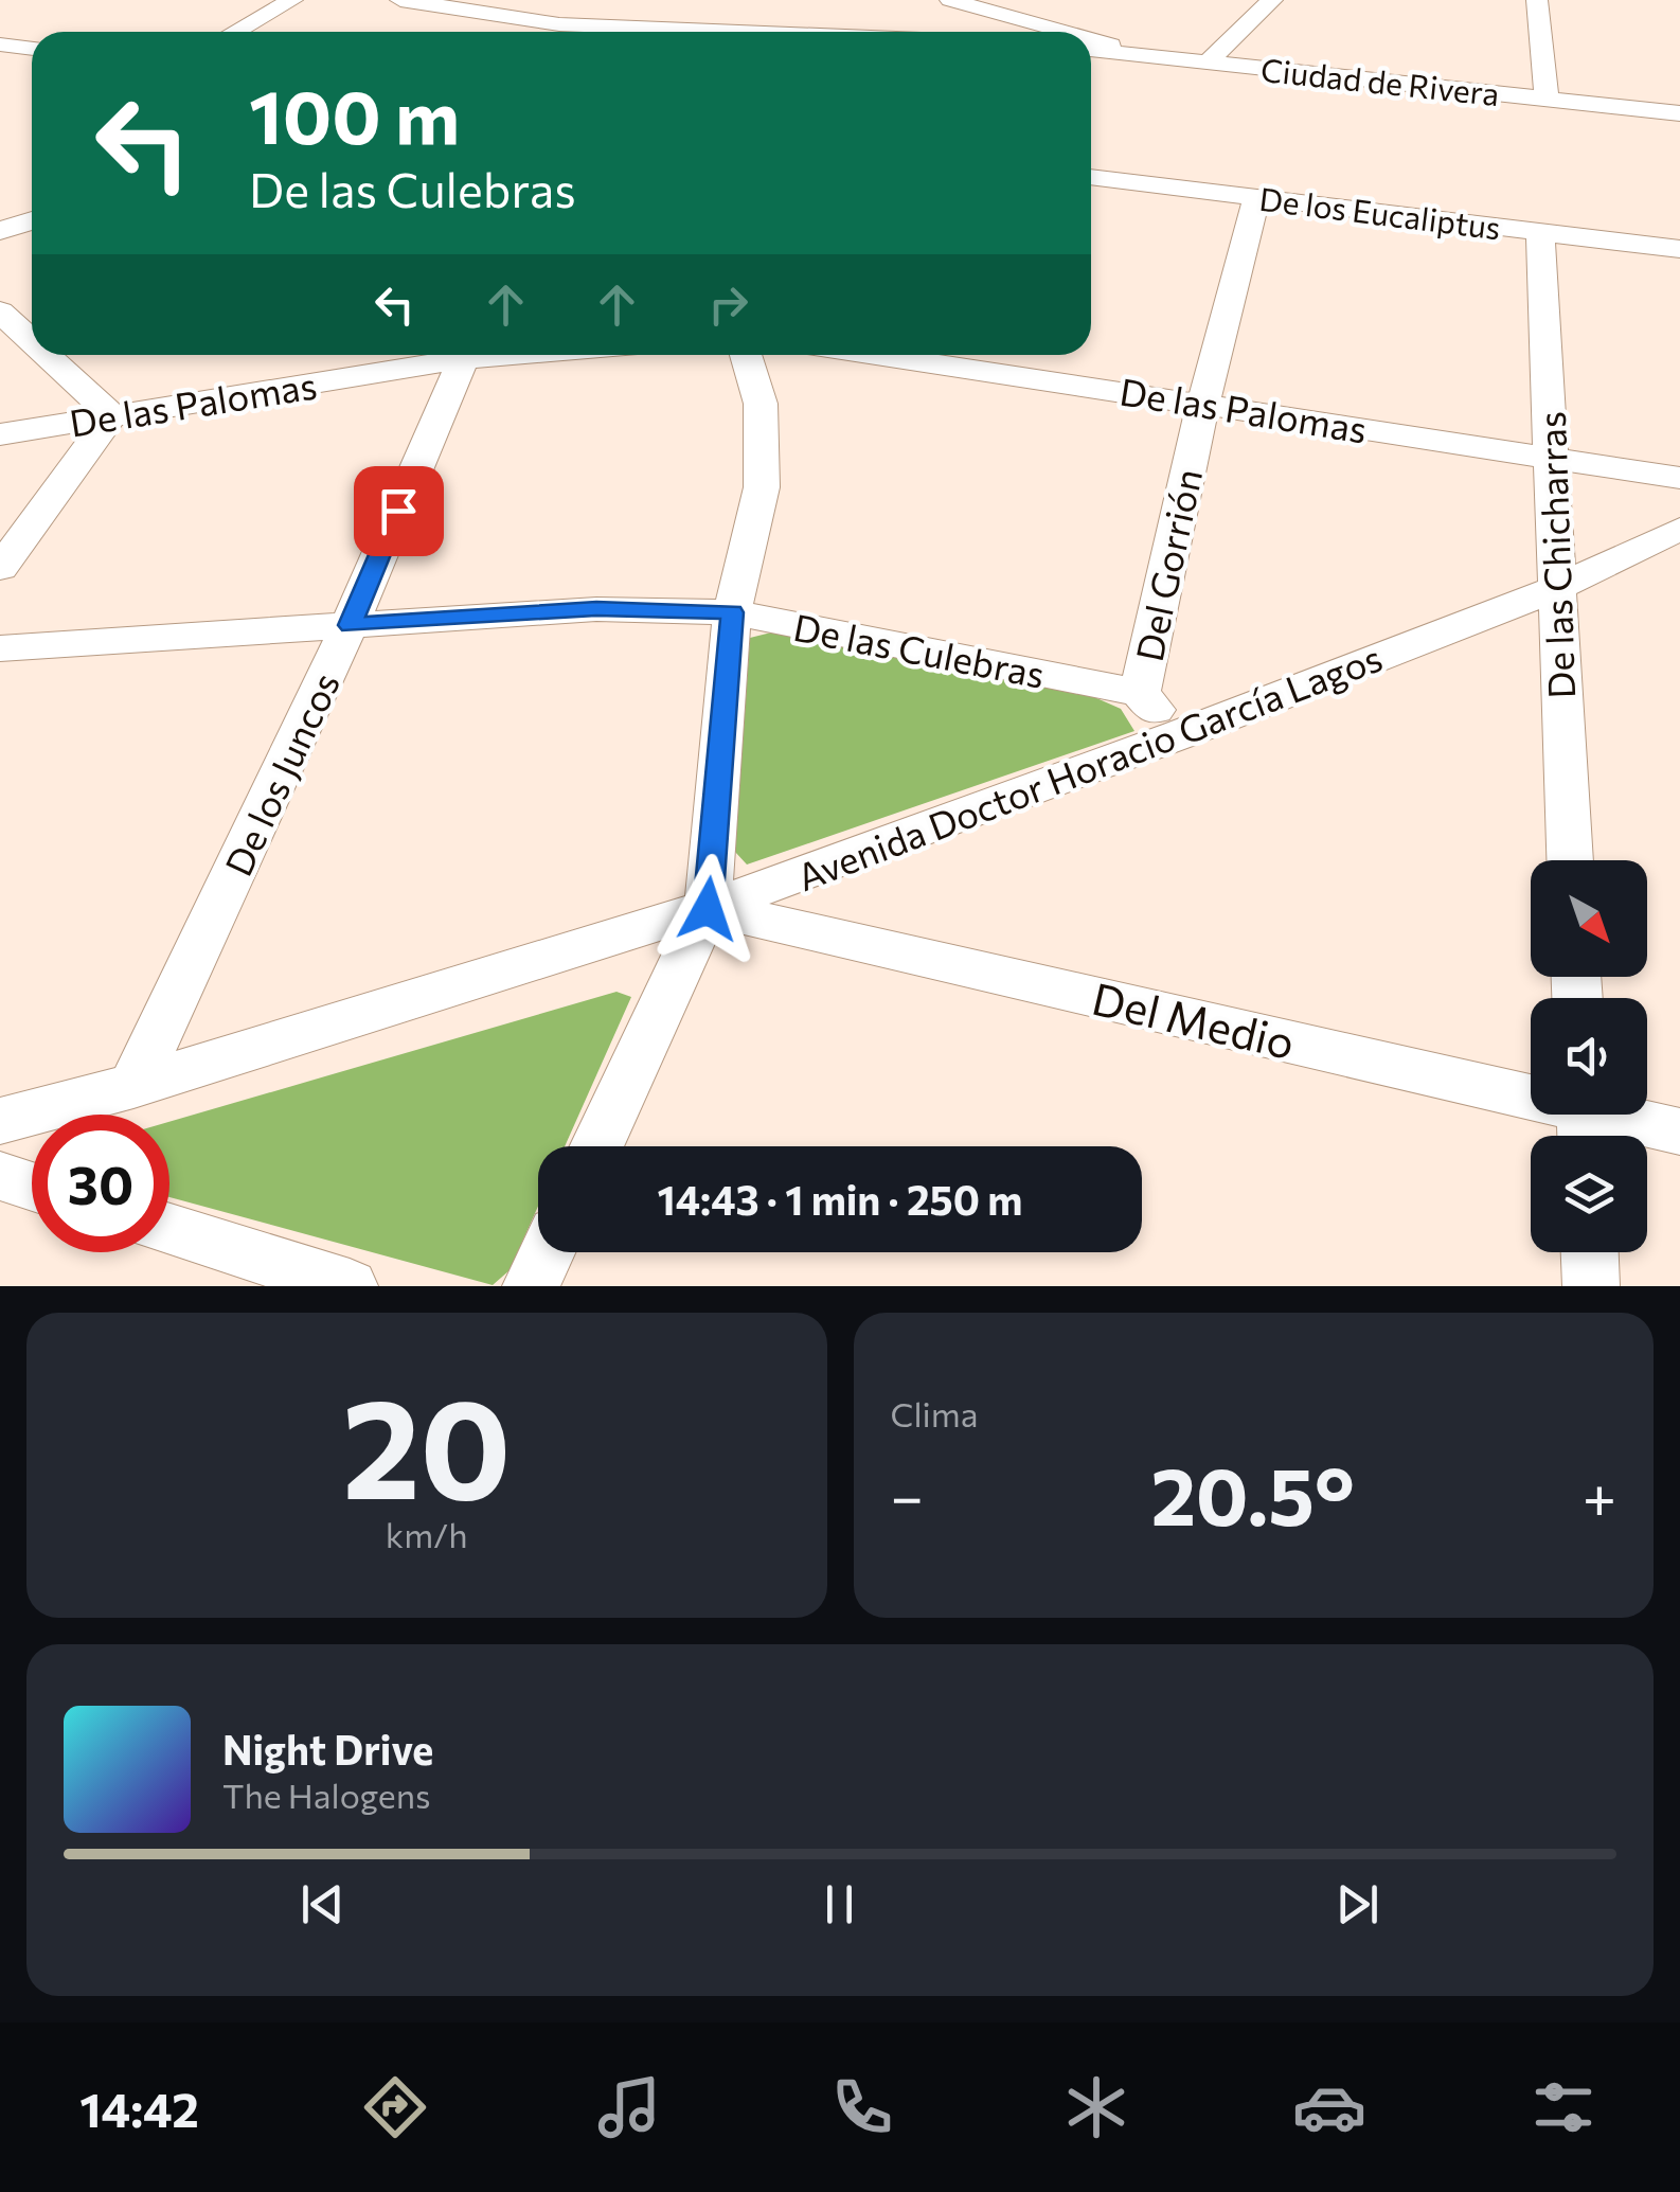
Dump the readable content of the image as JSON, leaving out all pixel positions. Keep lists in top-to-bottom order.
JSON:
{
  "streets": {
    "street": [
      "Ciudad de Rivera",
      "De los Eucaliptus",
      "De las Palomas",
      "De las Chicharras",
      "Del Gorrión",
      "De las Culebras",
      "Avenida Doctor Horacio García Lagos",
      "De los Juncos",
      "Del Medio"
    ]
  },
  "crossings": [
    ["De los Eucaliptus", "De las Chicharras"],
    ["De los Eucaliptus", "Del Gorrión"],
    ["De las Palomas", "De las Chicharras"],
    ["De las Palomas", "Del Gorrión"],
    ["De las Chicharras", "Avenida Doctor Horacio García Lagos"],
    ["Del Gorrión", "De las Culebras"],
    ["Del Gorrión", "Avenida Doctor Horacio García Lagos"],
    ["De las Culebras", "De los Juncos"],
    ["Avenida Doctor Horacio García Lagos", "De los Juncos"],
    ["Avenida Doctor Horacio García Lagos", "Del Medio"]
  ],
  "north": "bottom right",
  "page": {
    "turn": ["100 m", "De las Culebras"],
    "limit": "30",
    "trip": "14:43 · 1 min · 250 m",
    "tile": [
      ["20", "km/h"],
      "Clima"
    ],
    "heat": ["−", "20.5°", "+"],
    "song": ["Night Drive", "The Halogens"],
    "tabs": "14:42"
  }
}
